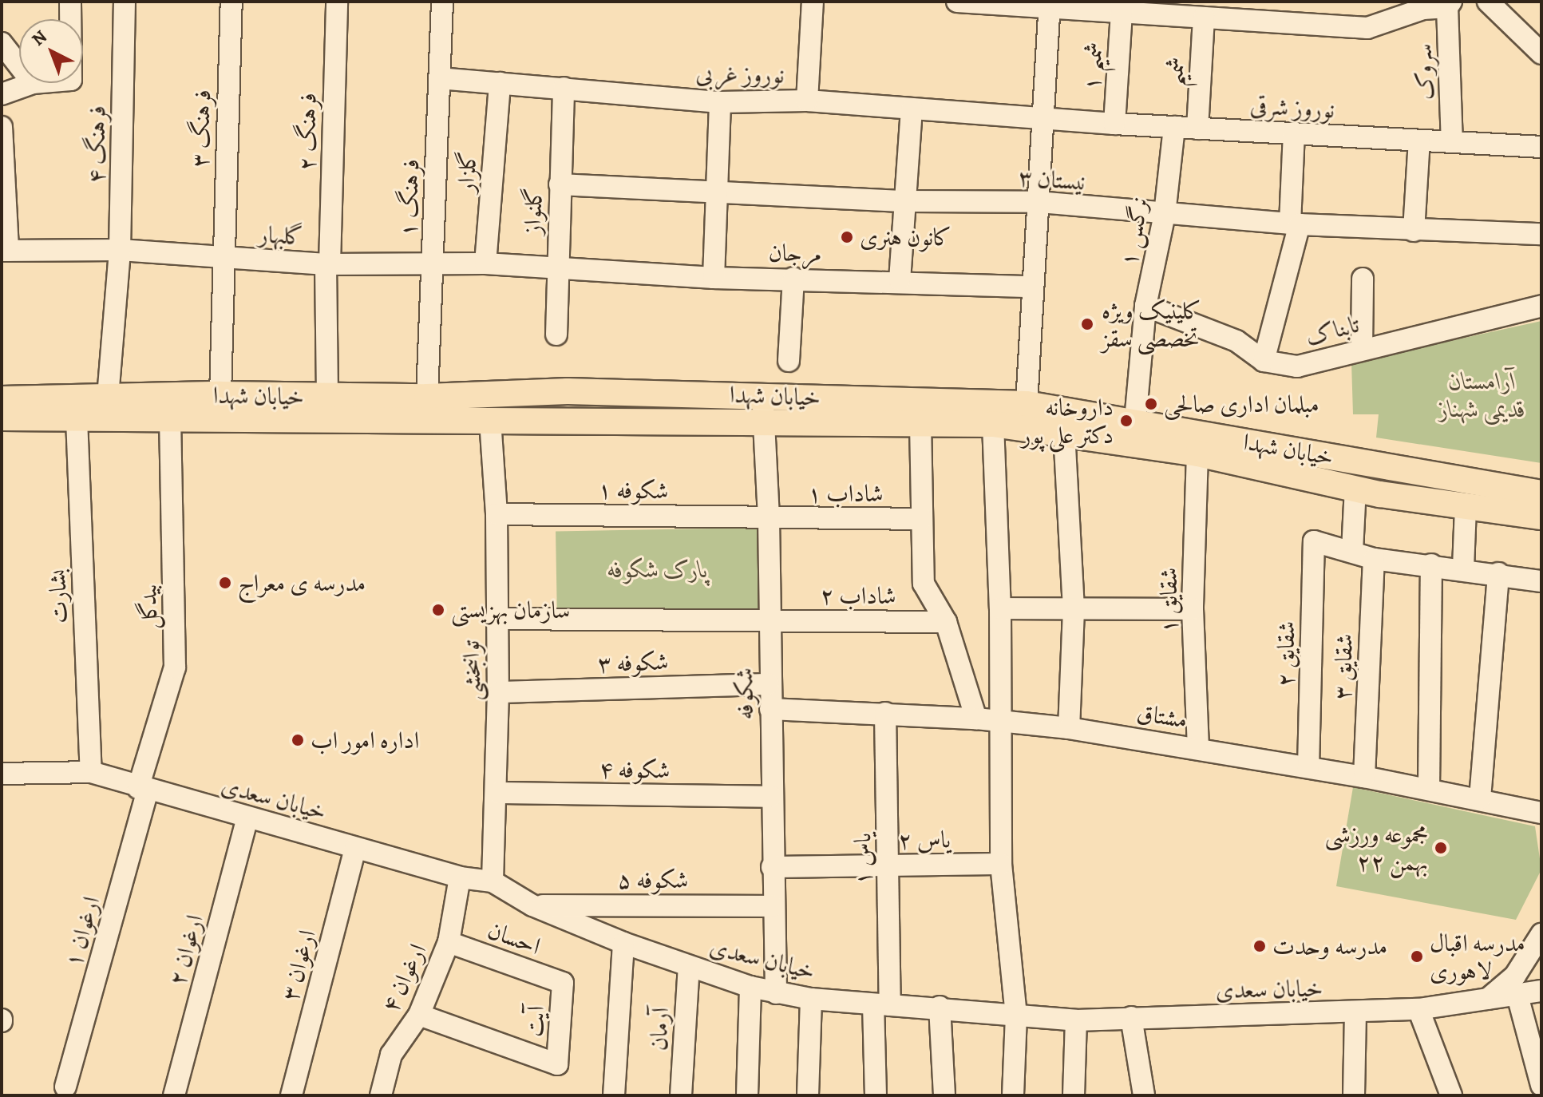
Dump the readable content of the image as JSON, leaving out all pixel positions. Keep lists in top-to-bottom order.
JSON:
{
  "streets": {
    "main road": ["خیابان شهدا"],
    "street": [
      "شمیم ۱",
      "شمیم",
      "سروک",
      "نوروز غربی",
      "نوروز شرقی",
      "فرهنگ ۳",
      "فرهنگ ۲",
      "فرهنگ ۴",
      "گلزار",
      "نیستان ۳",
      "فرهنگ ۱",
      "گلنواز",
      "نرگس ۱",
      "گلبهار",
      "مرجان",
      "تابناک",
      "شکوفه ۱",
      "شاداب ۱",
      "شاداب ۲",
      "بشارت",
      "شقایق ۱",
      "بیدگل",
      "شقایق ۲",
      "شکوفه ۳",
      "شقایق ۳",
      "توانبخشی",
      "شکوفه",
      "مشتاق",
      "شکوفه ۴",
      "خیابان سعدی",
      "یاس ۲",
      "یاس ۱",
      "شکوفه ۵",
      "ارغوان ۱",
      "احسان",
      "ارغوان ۲",
      "ارغوان ۳",
      "ارغوان ۴",
      "آیت",
      "آرمان"
    ]
  },
  "crossings": [
    ["شمیم ۱", "نوروز شرقی"],
    ["شمیم", "نوروز شرقی"],
    ["سروک", "نوروز شرقی"],
    ["نوروز غربی", "نوروز شرقی"],
    ["نوروز غربی", "گلزار"],
    ["نوروز غربی", "فرهنگ ۱"],
    ["نوروز غربی", "گلنواز"],
    ["نوروز شرقی", "نرگس ۱"],
    ["فرهنگ ۳", "گلبهار"],
    ["فرهنگ ۳", "خیابان شهدا"],
    ["فرهنگ ۲", "گلبهار"],
    ["فرهنگ ۲", "خیابان شهدا"],
    ["فرهنگ ۴", "گلبهار"],
    ["فرهنگ ۴", "خیابان شهدا"],
    ["گلزار", "گلبهار"],
    ["نیستان ۳", "گلنواز"],
    ["نیستان ۳", "نرگس ۱"],
    ["فرهنگ ۱", "گلبهار"],
    ["فرهنگ ۱", "خیابان شهدا"],
    ["گلنواز", "گلبهار"],
    ["گلنواز", "مرجان"],
    ["نرگس ۱", "تابناک"],
    ["نرگس ۱", "خیابان شهدا"],
    ["گلبهار", "مرجان"],
    ["خیابان شهدا", "بشارت"],
    ["خیابان شهدا", "شقایق ۱"],
    ["خیابان شهدا", "بیدگل"],
    ["خیابان شهدا", "توانبخشی"],
    ["خیابان شهدا", "شکوفه"],
    ["شکوفه ۱", "شاداب ۱"],
    ["شکوفه ۱", "توانبخشی"],
    ["شکوفه ۱", "شکوفه"],
    ["شاداب ۱", "شکوفه"],
    ["شاداب ۲", "توانبخشی"],
    ["شاداب ۲", "شکوفه"],
    ["بشارت", "خیابان سعدی"],
    ["شقایق ۱", "مشتاق"],
    ["بیدگل", "خیابان سعدی"],
    ["بیدگل", "ارغوان ۱"],
    ["شقایق ۲", "مشتاق"],
    ["شکوفه ۳", "توانبخشی"],
    ["شکوفه ۳", "شکوفه"],
    ["شقایق ۳", "مشتاق"],
    ["توانبخشی", "شکوفه ۴"],
    ["توانبخشی", "خیابان سعدی"],
    ["شکوفه", "مشتاق"],
    ["شکوفه", "شکوفه ۴"],
    ["شکوفه", "خیابان سعدی"],
    ["شکوفه", "یاس ۲"],
    ["شکوفه", "شکوفه ۵"],
    ["مشتاق", "یاس ۱"],
    ["خیابان سعدی", "یاس ۱"],
    ["خیابان سعدی", "شکوفه ۵"],
    ["خیابان سعدی", "ارغوان ۱"],
    ["خیابان سعدی", "ارغوان ۲"],
    ["خیابان سعدی", "ارغوان ۳"],
    ["خیابان سعدی", "ارغوان ۴"],
    ["خیابان سعدی", "آرمان"],
    ["یاس ۲", "یاس ۱"],
    ["احسان", "ارغوان ۴"],
    ["احسان", "آیت"],
    ["ارغوان ۴", "آیت"]
  ],
  "parks": ["آرامستان قدیمی شهناز", "پارک شکوفه"],
  "places": [
    "کانون هنری",
    "کلینیک ویژه تخصصی سقز",
    "مبلمان اداری صالحی",
    "داروخانه دکتر علی پور",
    "مدرسه ی معراج",
    "سازمان بهزیستی",
    "اداره امور اب",
    "مجموعه ورزشی ۲۲ بهمن",
    "مدرسه وحدت",
    "مدرسه اقبال لاهوری"
  ],
  "north": "top left"
}
